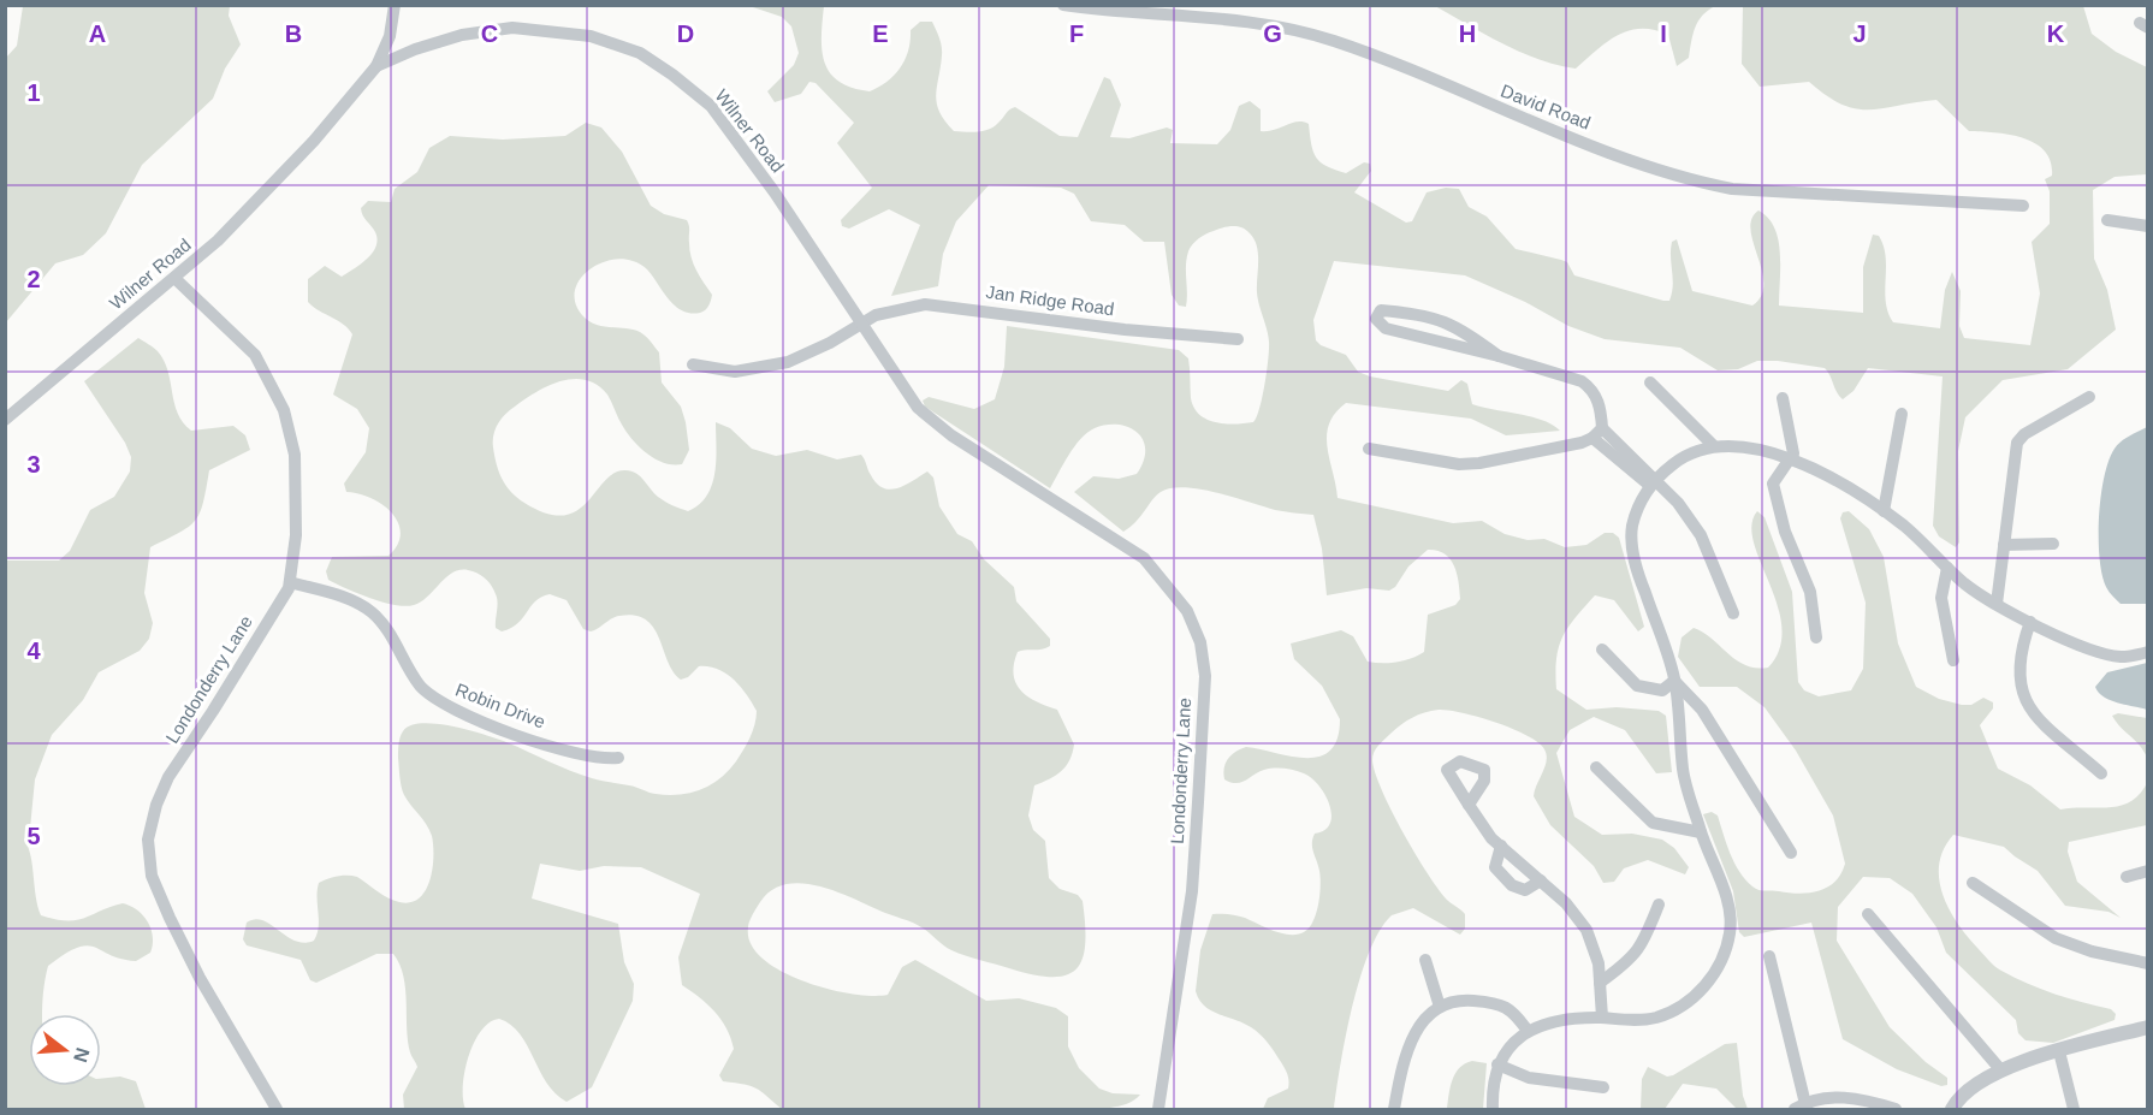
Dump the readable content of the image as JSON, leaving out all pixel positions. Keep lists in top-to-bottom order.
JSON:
{
  "streets": {
    "street": [
      "David Road",
      "Wilner Road",
      "Jan Ridge Road",
      "Londonderry Lane",
      "Robin Drive"
    ]
  },
  "crossings": [
    ["Wilner Road", "Jan Ridge Road"],
    ["Wilner Road", "Londonderry Lane"],
    ["Londonderry Lane", "Robin Drive"]
  ],
  "north": "right",
  "grid": {
    "columns": [
      "A",
      "B",
      "C",
      "D",
      "E",
      "F",
      "G",
      "H",
      "I",
      "J",
      "K"
    ],
    "rows": [
      "1",
      "2",
      "3",
      "4",
      "5"
    ]
  }
}
